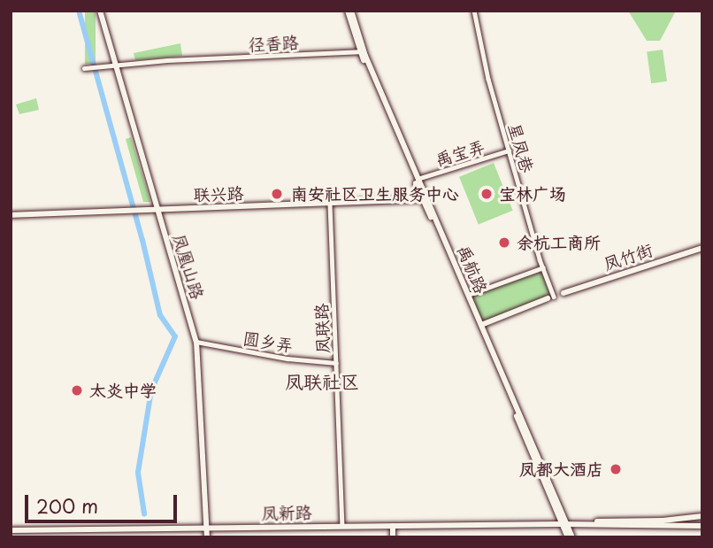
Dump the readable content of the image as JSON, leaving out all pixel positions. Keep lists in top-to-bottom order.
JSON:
{
  "streets": {
    "main road": [
      "联兴路",
      "凤竹街",
      "凤凰山路",
      "禹航路",
      "凤新路"
    ],
    "street": [
      "径香路",
      "星凤巷",
      "禹宝弄",
      "凤联路",
      "圆乡弄"
    ]
  },
  "crossings": [
    ["径香路", "凤凰山路"],
    ["径香路", "禹航路"],
    ["星凤巷", "禹宝弄"],
    ["禹宝弄", "禹航路"],
    ["联兴路", "凤凰山路"],
    ["联兴路", "禹航路"],
    ["联兴路", "凤联路"],
    ["凤凰山路", "圆乡弄"],
    ["凤凰山路", "凤新路"],
    ["禹航路", "凤新路"],
    ["凤联路", "圆乡弄"],
    ["凤联路", "凤新路"]
  ],
  "districts": ["凤联社区"],
  "places": [
    "南安社区卫生服务中心",
    "宝林广场",
    "余杭工商所",
    "太炎中学",
    "凤都大酒店"
  ],
  "scale_bar": "200 m"
}
